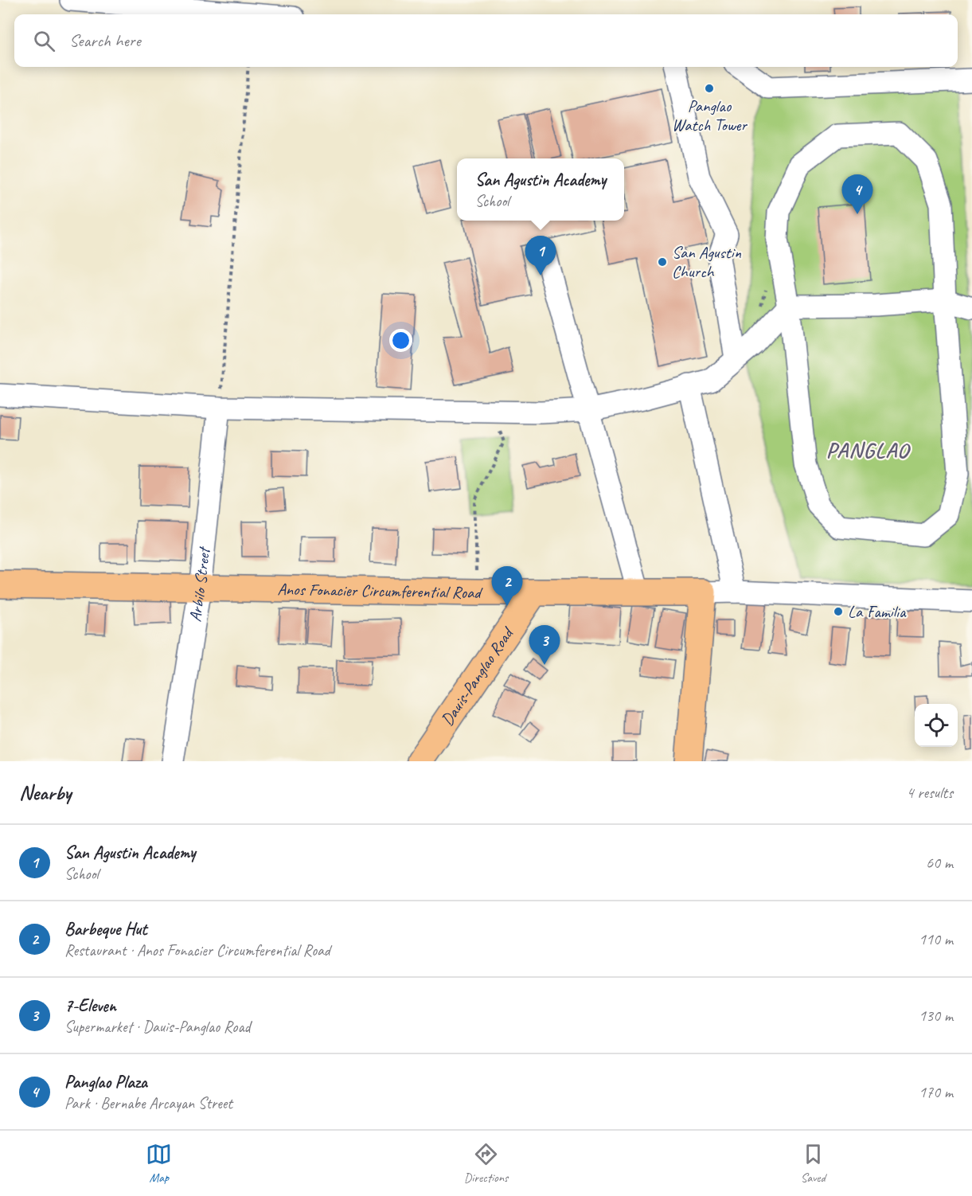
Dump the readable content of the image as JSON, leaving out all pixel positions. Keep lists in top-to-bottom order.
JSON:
{
  "streets": {
    "main road": ["Anos Fonacier Circumferential Road", "Dauis-Panglao Road"],
    "street": ["Arbilo Street"]
  },
  "crossings": [
    ["Arbilo Street", "Anos Fonacier Circumferential Road"],
    ["Anos Fonacier Circumferential Road", "Dauis-Panglao Road"]
  ],
  "districts": ["PANGLAO"],
  "places": ["Panglao Watch Tower", "San Agustin Church", "La Familia"],
  "page": {
    "search": "Search here",
    "popup": ["San Agustin Academy", "School"],
    "pins": [
      "4",
      "1",
      "2",
      "3"
    ],
    "heading": ["Nearby", "4 results"],
    "list": [
      {
        "mark": "1",
        "name": "San Agustin Academy",
        "note": "School",
        "value": "60 m"
      },
      {
        "mark": "2",
        "name": "Barbeque Hut",
        "note": "Restaurant · Anos Fonacier Circumferential Road",
        "value": "110 m"
      },
      {
        "mark": "3",
        "name": "7-Eleven",
        "note": "Supermarket · Dauis-Panglao Road",
        "value": "130 m"
      },
      {
        "mark": "4",
        "name": "Panglao Plaza",
        "note": "Park · Bernabe Arcayan Street",
        "value": "170 m"
      }
    ],
    "nav": ["Map", "Directions", "Saved"]
  }
}
